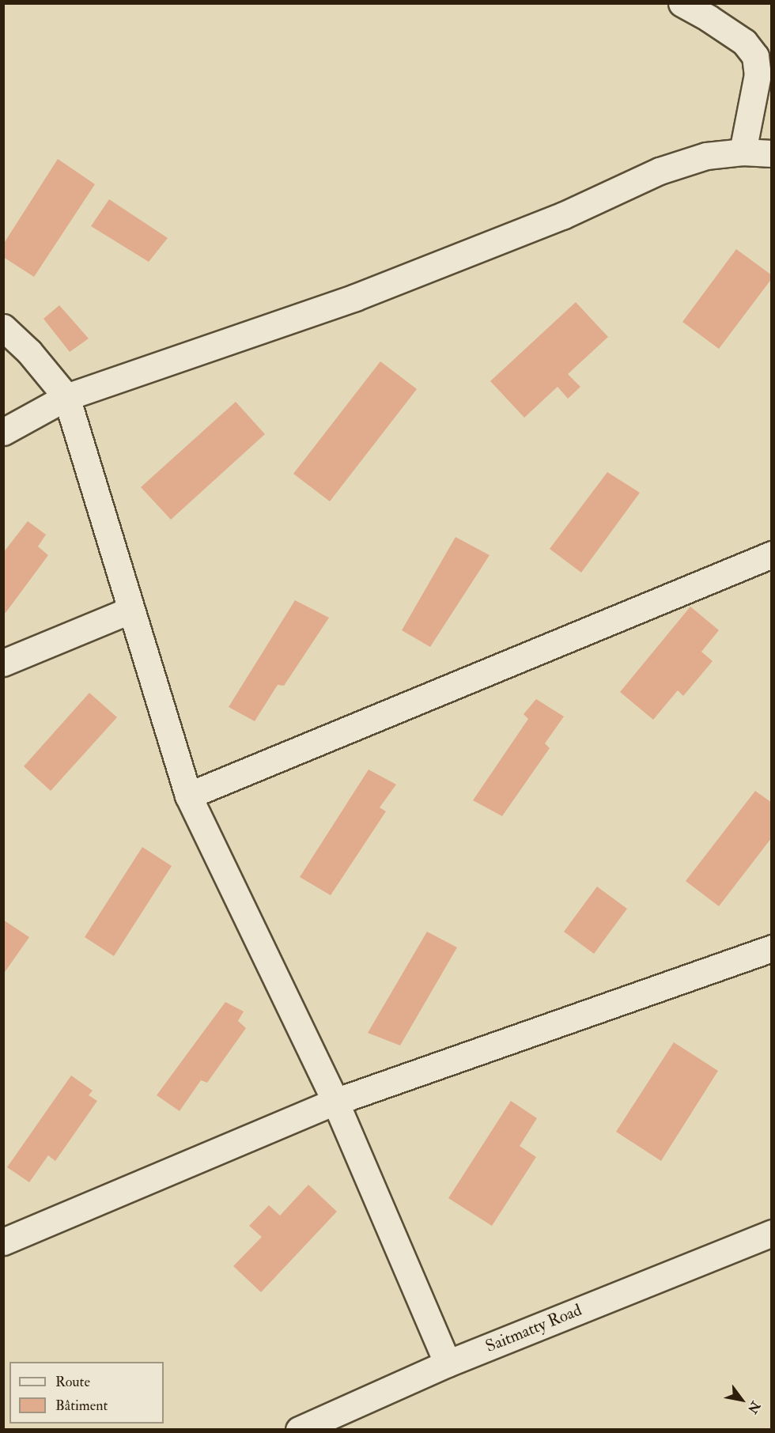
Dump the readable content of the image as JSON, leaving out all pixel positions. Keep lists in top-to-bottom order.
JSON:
{
  "streets": {
    "street": ["Saitmatty Road"]
  },
  "legend": ["Route", "Bâtiment"],
  "north": "bottom right"
}
